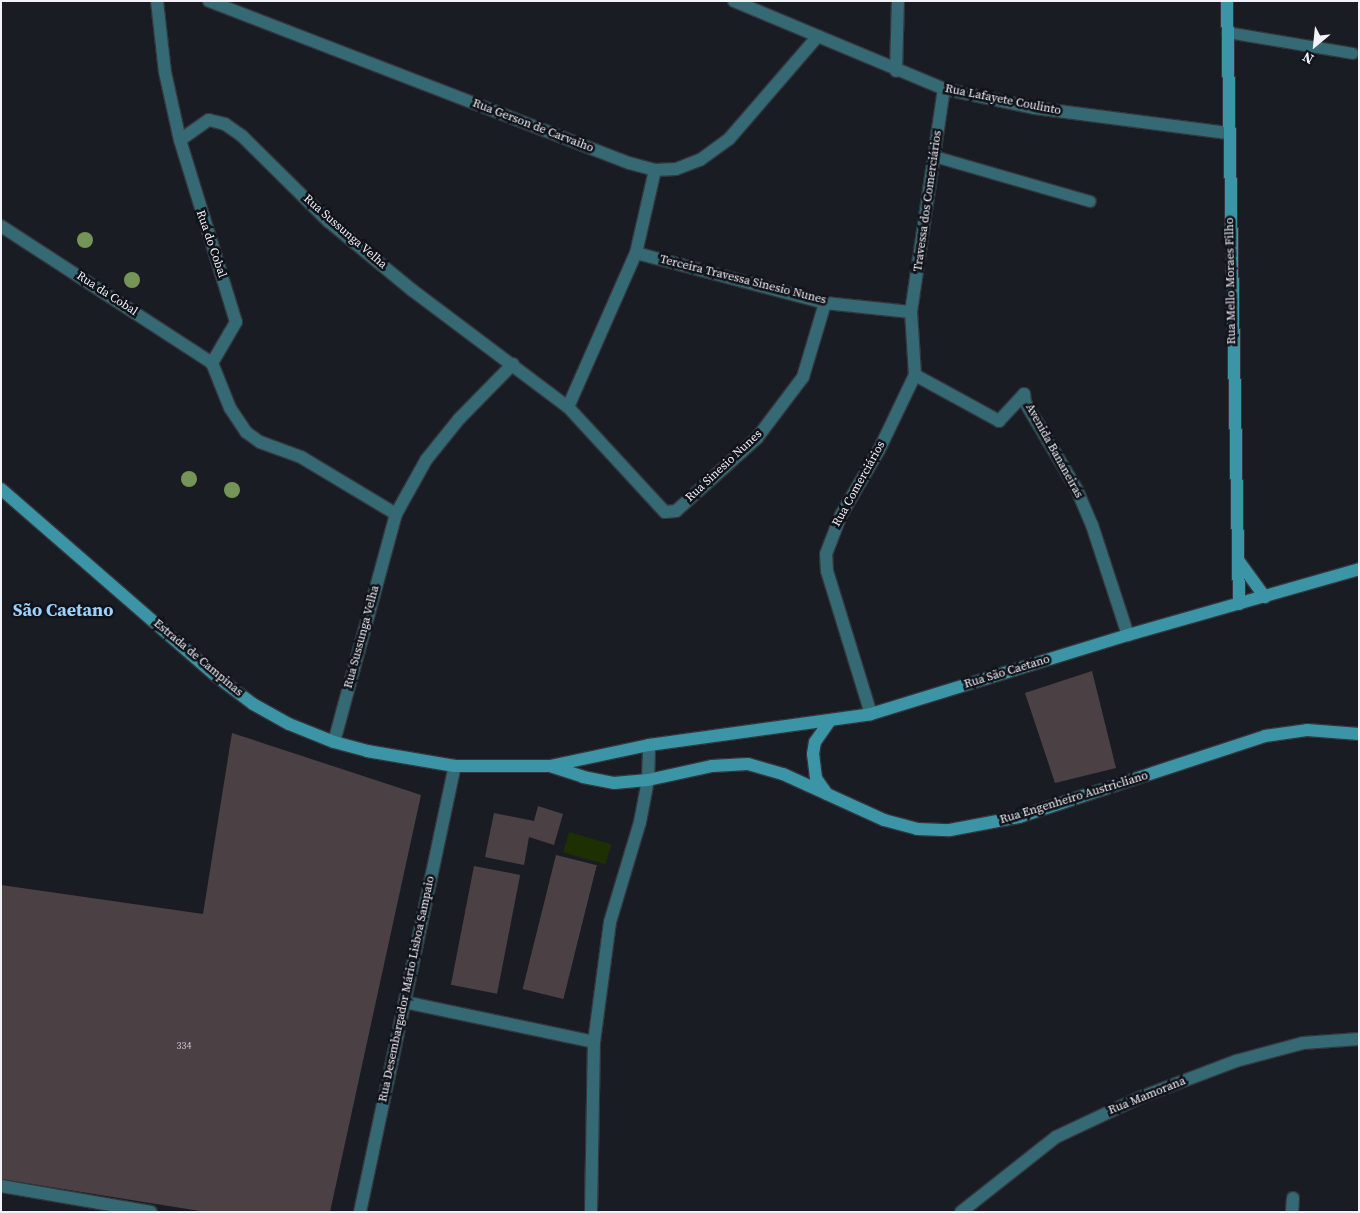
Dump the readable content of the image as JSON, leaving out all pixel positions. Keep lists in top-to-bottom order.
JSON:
{
  "streets": {
    "main road": [
      "Rua Mello Moraes Filho",
      "Estrada de Campinas",
      "Rua São Caetano",
      "Rua Engenheiro Austricliano"
    ],
    "street": [
      "Rua Lafayete Coulinto",
      "Rua Gerson de Carvaiho",
      "Travessa dos Comerciários",
      "Rua Sussunga Velha",
      "Rua do Cobal",
      "Terceira Travessa Sinesio Nunes",
      "Rua da Cobal",
      "Avenida Bananeiras",
      "Rua Sinesio Nunes",
      "Rua Comerciários",
      "Rua Desembargador Mário Lisboa Sampaio",
      "Rua Mamorana"
    ]
  },
  "crossings": [
    ["Rua Lafayete Coulinto", "Rua Gerson de Carvaiho"],
    ["Rua Lafayete Coulinto", "Travessa dos Comerciários"],
    ["Rua Lafayete Coulinto", "Rua Mello Moraes Filho"],
    ["Travessa dos Comerciários", "Terceira Travessa Sinesio Nunes"],
    ["Travessa dos Comerciários", "Rua Comerciários"],
    ["Rua Sussunga Velha", "Rua do Cobal"],
    ["Rua Sussunga Velha", "Rua Sinesio Nunes"],
    ["Rua Sussunga Velha", "Estrada de Campinas"],
    ["Rua do Cobal", "Rua da Cobal"],
    ["Terceira Travessa Sinesio Nunes", "Rua Sinesio Nunes"],
    ["Terceira Travessa Sinesio Nunes", "Rua Comerciários"],
    ["Rua Mello Moraes Filho", "Rua São Caetano"],
    ["Avenida Bananeiras", "Rua Comerciários"],
    ["Avenida Bananeiras", "Rua São Caetano"],
    ["Rua Comerciários", "Rua São Caetano"],
    ["Estrada de Campinas", "Rua São Caetano"],
    ["Estrada de Campinas", "Rua Engenheiro Austricliano"],
    ["Estrada de Campinas", "Rua Desembargador Mário Lisboa Sampaio"]
  ],
  "districts": ["São Caetano"],
  "house_numbers": ["334"],
  "north": "bottom left"
}
